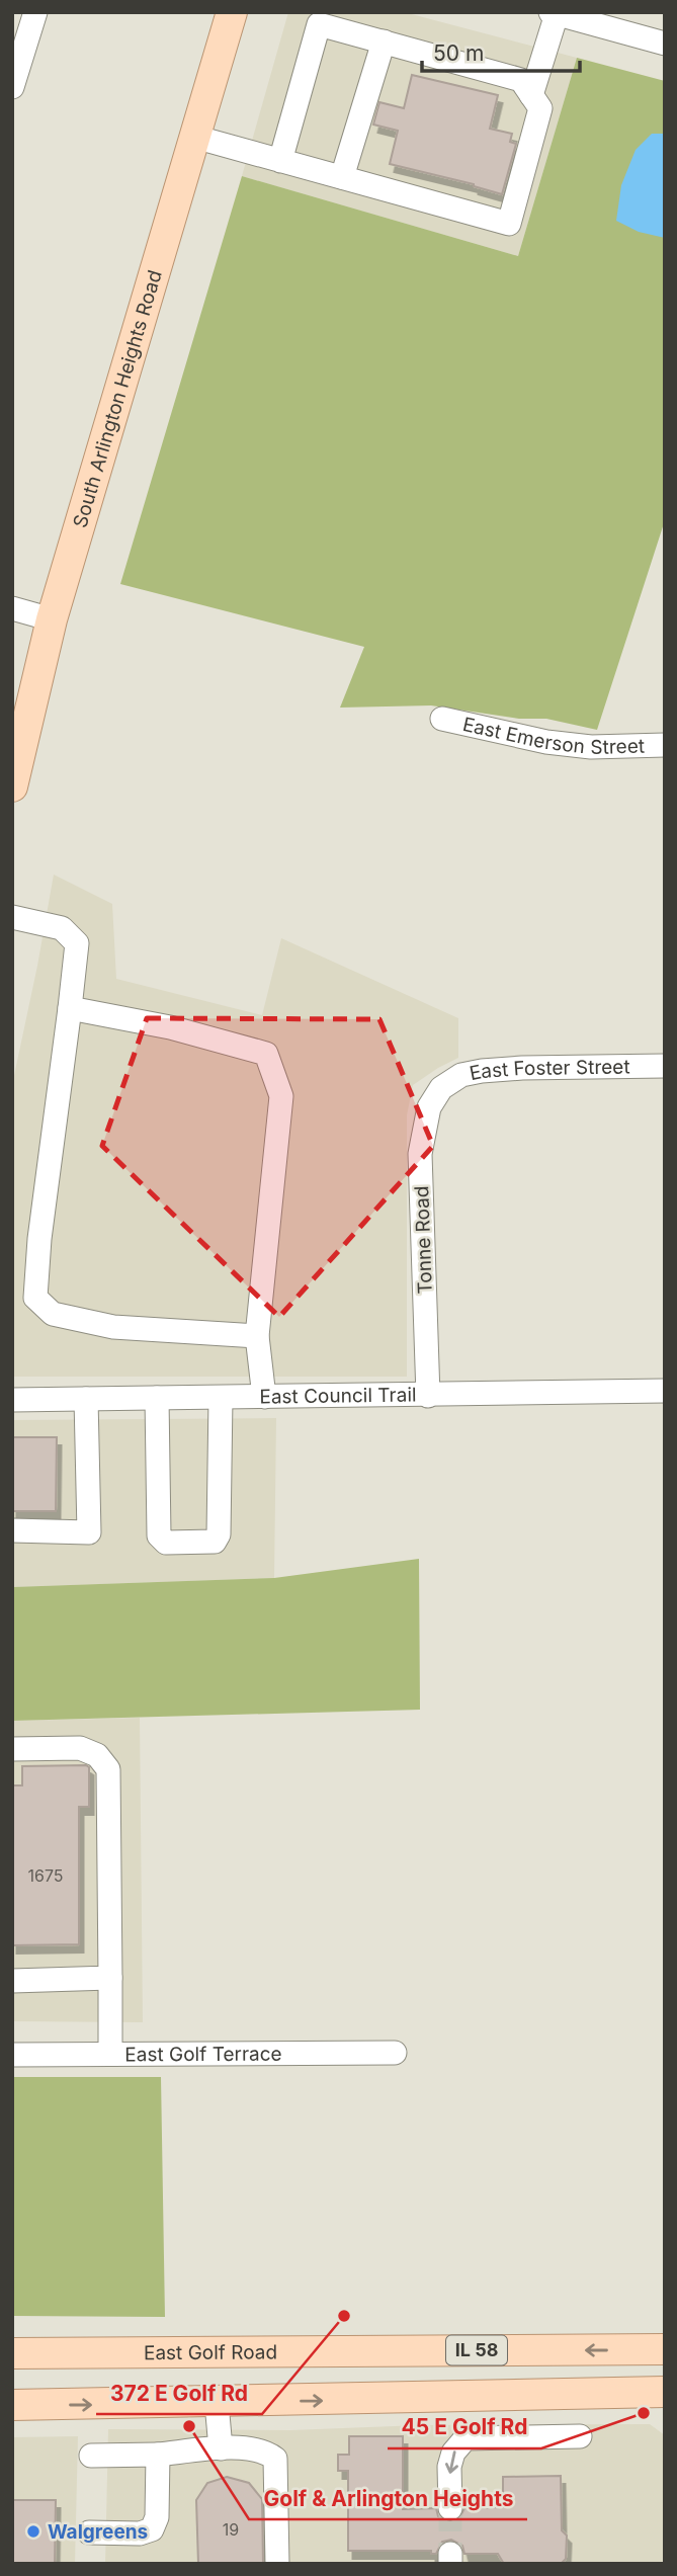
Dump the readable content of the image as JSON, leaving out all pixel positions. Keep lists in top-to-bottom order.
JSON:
{
  "streets": {
    "main road": ["South Arlington Heights Road", "IL 58", "East Golf Road"],
    "street": [
      "East Emerson Street",
      "East Foster Street",
      "Tonne Road",
      "East Council Trail",
      "East Golf Terrace"
    ]
  },
  "crossings": [
    ["East Foster Street", "Tonne Road"],
    ["Tonne Road", "East Council Trail"]
  ],
  "places": [
    "372 E Golf Rd",
    "45 E Golf Rd",
    "Golf & Arlington Heights",
    "Walgreens"
  ],
  "house_numbers": ["1675", "19"],
  "scale_bar": "50 m"
}
